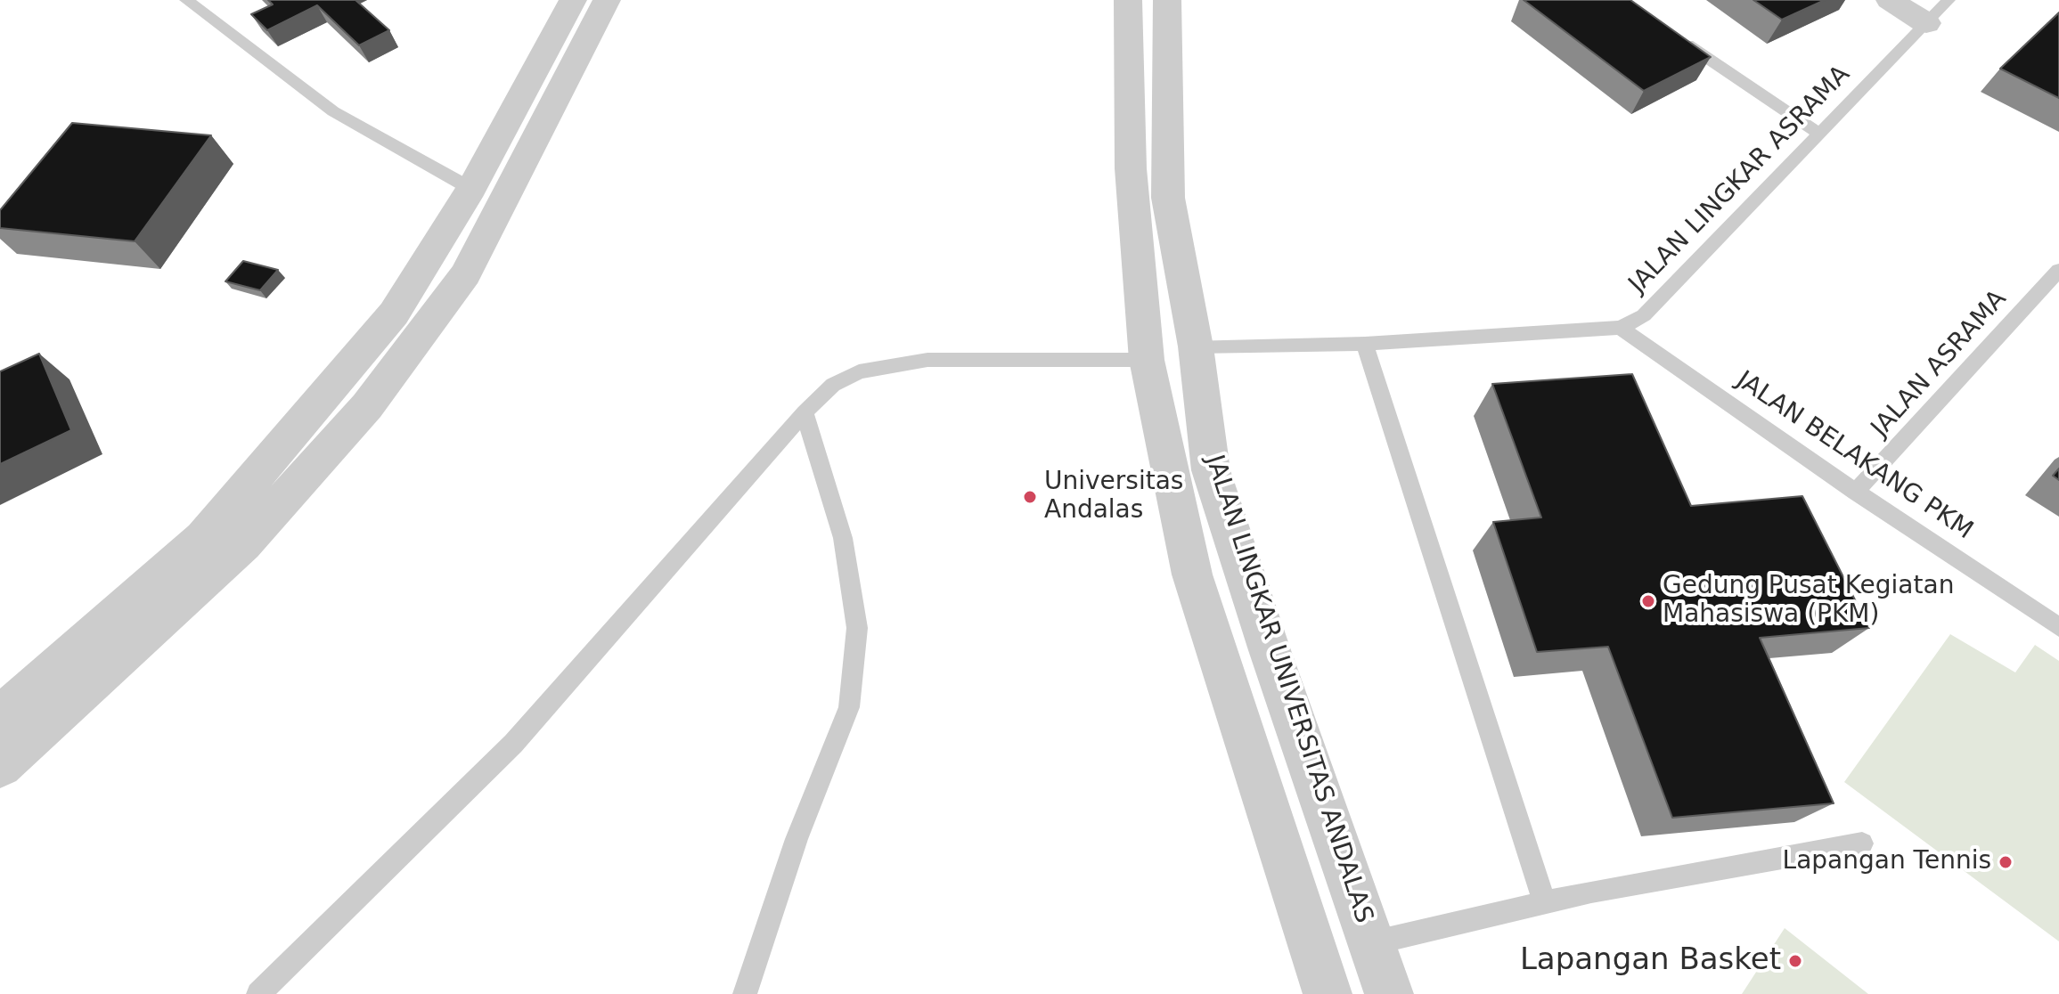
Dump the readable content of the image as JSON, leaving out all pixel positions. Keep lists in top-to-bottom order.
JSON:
{
  "streets": {
    "street": ["JALAN LINGKAR UNIVERSITAS ANDALAS"],
    "lane": ["JALAN LINGKAR ASRAMA", "JALAN ASRAMA", "JALAN BELAKANG PKM"]
  },
  "crossings": [
    ["JALAN LINGKAR ASRAMA", "JALAN BELAKANG PKM"],
    ["JALAN LINGKAR ASRAMA", "JALAN LINGKAR UNIVERSITAS ANDALAS"],
    ["JALAN ASRAMA", "JALAN BELAKANG PKM"]
  ],
  "places": [
    "Universitas Andalas",
    "Gedung Pusat Kegiatan Mahasiswa (PKM)",
    "Lapangan Tennis",
    "Lapangan Basket"
  ]
}
